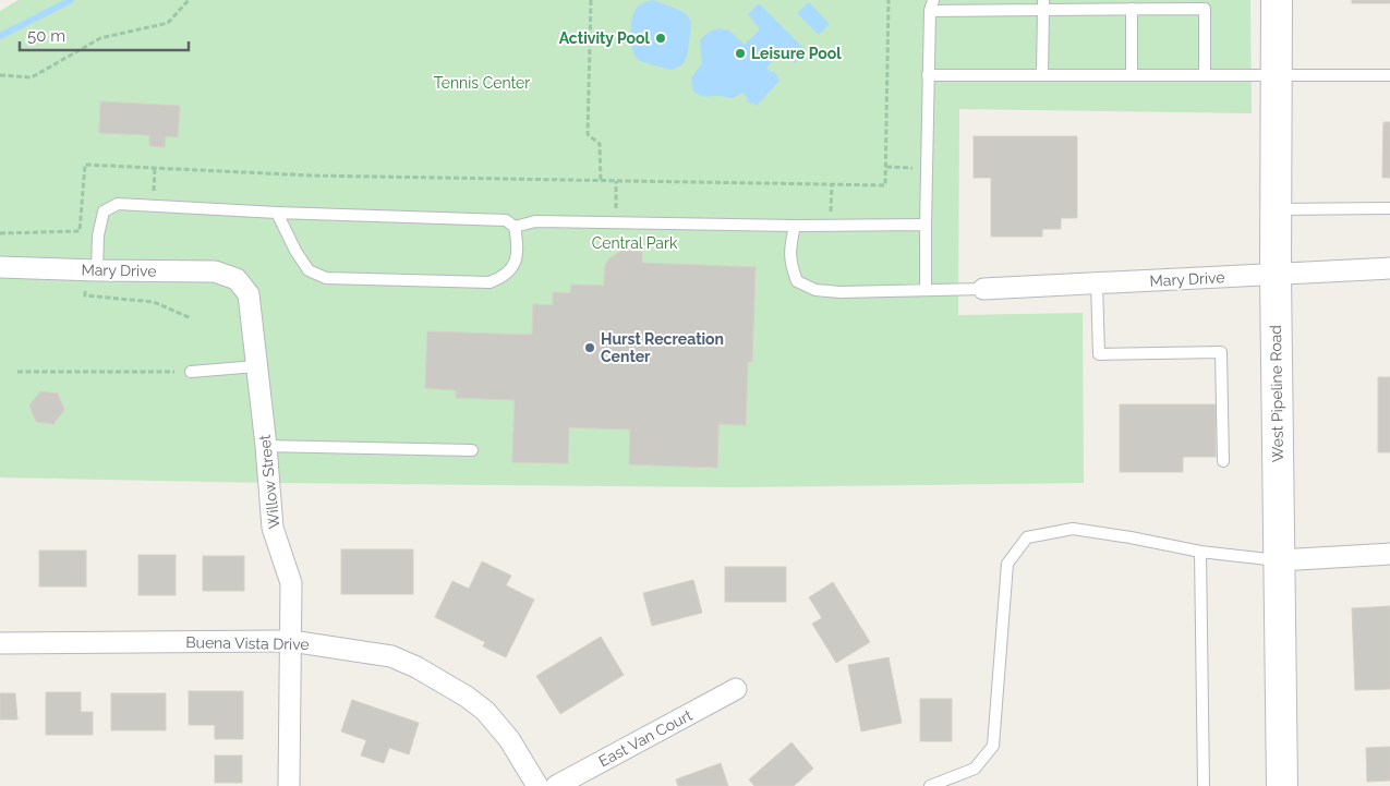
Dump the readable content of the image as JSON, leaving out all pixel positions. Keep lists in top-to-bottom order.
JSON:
{
  "streets": {
    "main road": ["West Pipeline Road"],
    "street": [
      "Mary Drive",
      "Willow Street",
      "Buena Vista Drive",
      "East Van Court"
    ]
  },
  "crossings": [
    ["Mary Drive", "West Pipeline Road"],
    ["Mary Drive", "Willow Street"],
    ["Willow Street", "Buena Vista Drive"]
  ],
  "parks": ["Tennis Center", "Central Park"],
  "places": ["Activity Pool", "Leisure Pool", "Hurst Recreation Center"],
  "scale_bar": "50 m"
}
